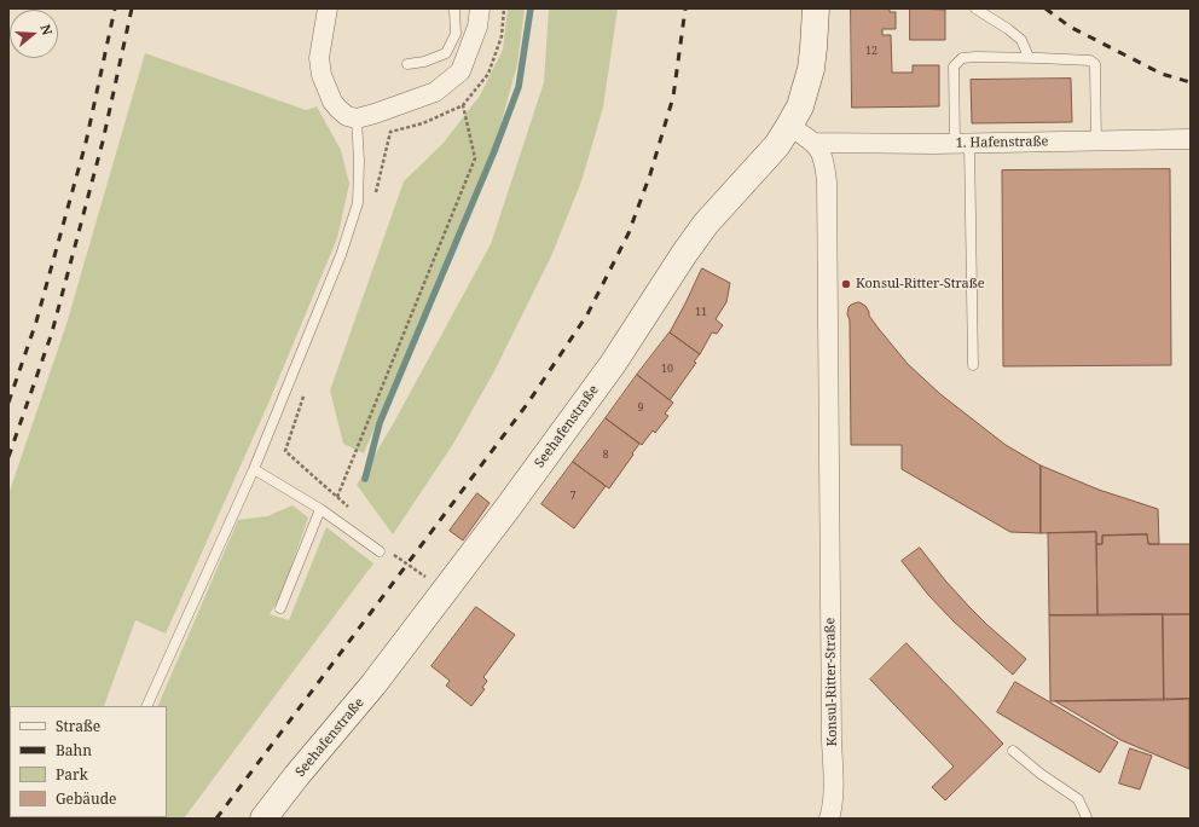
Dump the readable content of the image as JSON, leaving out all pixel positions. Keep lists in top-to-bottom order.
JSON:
{
  "streets": {
    "main road": ["Seehafenstraße"],
    "street": ["1. Hafenstraße", "Konsul-Ritter-Straße"]
  },
  "crossings": [
    ["1. Hafenstraße", "Konsul-Ritter-Straße"]
  ],
  "places": ["Konsul-Ritter-Straße"],
  "house_numbers": [
    "12",
    "11",
    "10",
    "9",
    "8",
    "7"
  ],
  "legend": [
    "Straße",
    "Bahn",
    "Park",
    "Gebäude"
  ],
  "north": "right"
}
